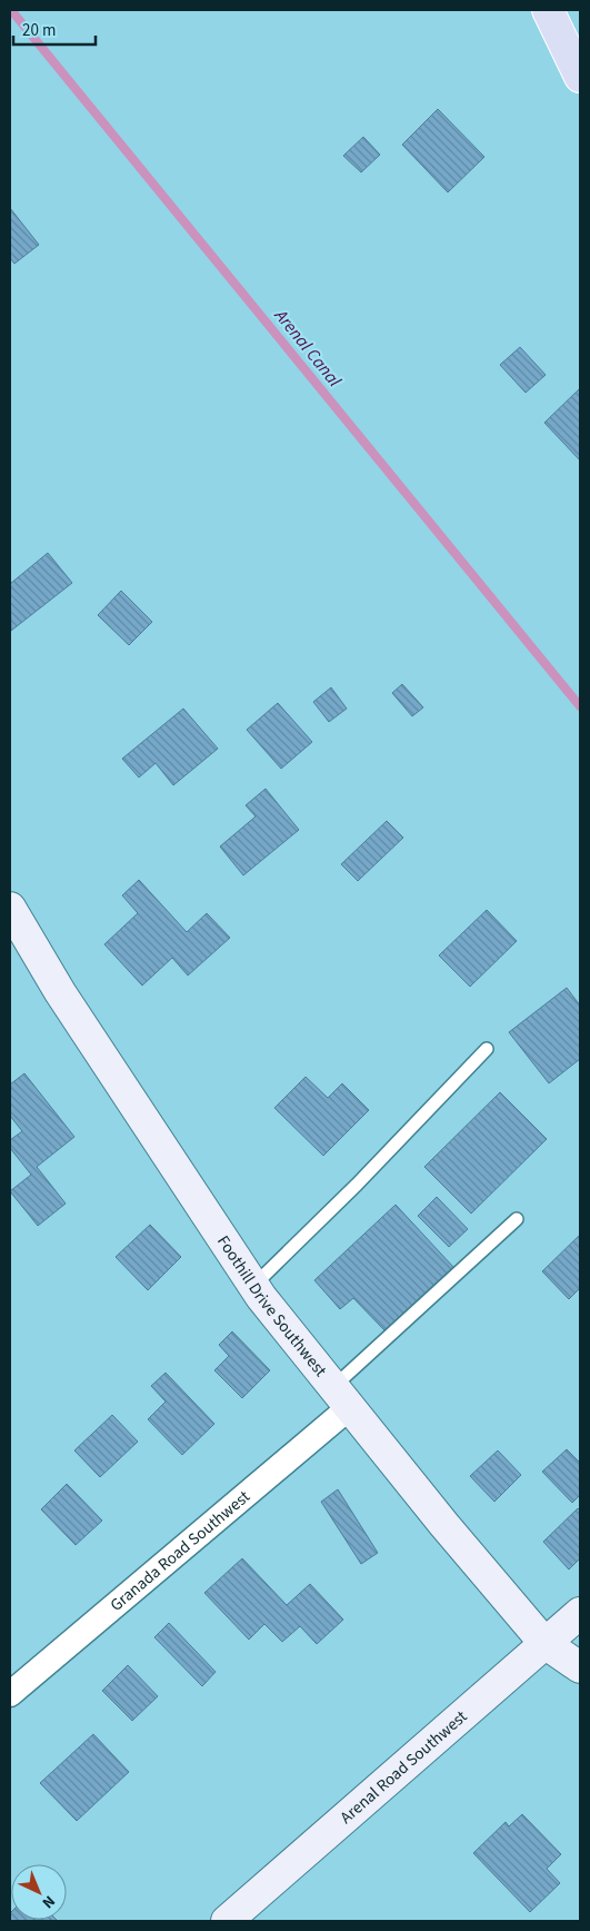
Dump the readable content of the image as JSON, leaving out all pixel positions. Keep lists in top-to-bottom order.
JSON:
{
  "streets": {
    "street": ["Foothill Drive Southwest", "Granada Road Southwest", "Arenal Road Southwest"]
  },
  "crossings": [
    ["Foothill Drive Southwest", "Granada Road Southwest"],
    ["Foothill Drive Southwest", "Arenal Road Southwest"]
  ],
  "water": ["Arenal Canal"],
  "scale_bar": "20 m",
  "north": "bottom right"
}
